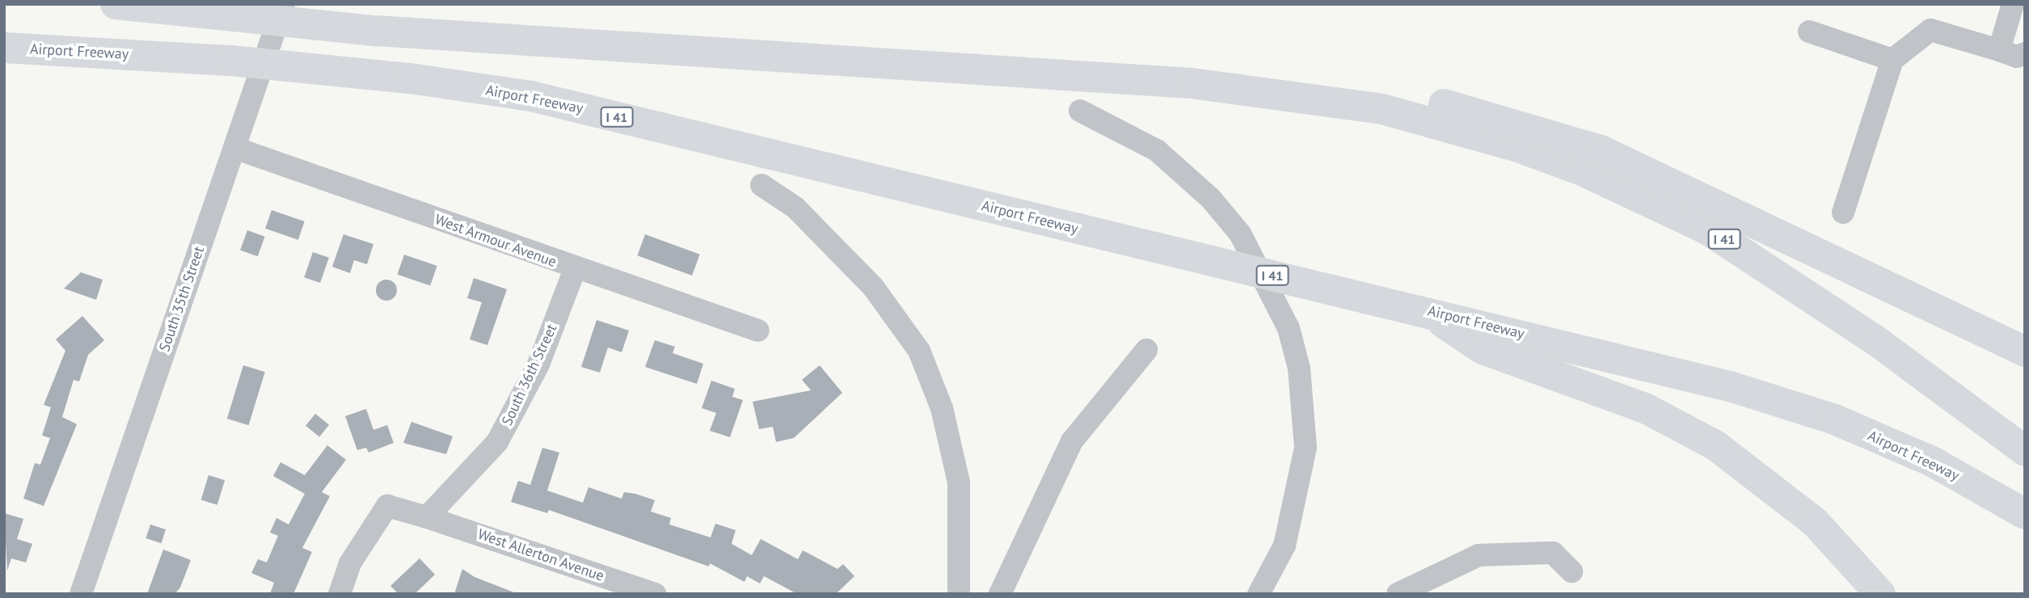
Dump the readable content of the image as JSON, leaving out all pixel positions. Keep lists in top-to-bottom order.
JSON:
{
  "streets": {
    "highway": ["Airport Freeway", "I 41"],
    "street": [
      "West Armour Avenue",
      "South 35th Street",
      "South 36th Street",
      "West Allerton Avenue"
    ]
  },
  "crossings": [
    ["West Armour Avenue", "South 35th Street"],
    ["West Armour Avenue", "South 36th Street"],
    ["South 36th Street", "West Allerton Avenue"]
  ]
}
